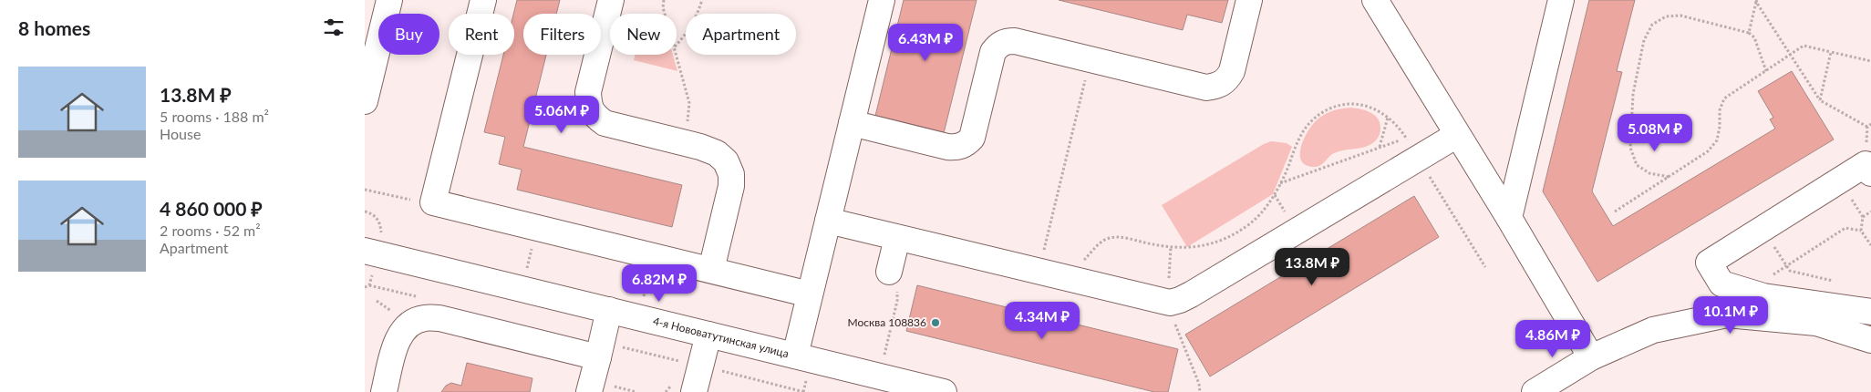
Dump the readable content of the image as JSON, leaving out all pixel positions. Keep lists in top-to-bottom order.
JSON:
{
  "streets": {
    "street": ["4-я Нововатутинская улица"]
  },
  "places": ["Москва 108836"],
  "page": {
    "heading": "8 homes",
    "chip": [
      "Buy",
      "Rent",
      "Filters",
      "New",
      "Apartment"
    ],
    "price": [
      "6.43M ₽",
      "5.06M ₽",
      "5.08M ₽",
      "13.8M ₽",
      "6.82M ₽",
      "10.1M ₽",
      "4.34M ₽",
      "4.86M ₽"
    ],
    "list": [
      {
        "name": "13.8M ₽",
        "note": "5 rooms · 188 m² · House"
      },
      {
        "name": "4 860 000 ₽",
        "note": "2 rooms · 52 m² · Apartment"
      }
    ]
  }
}
